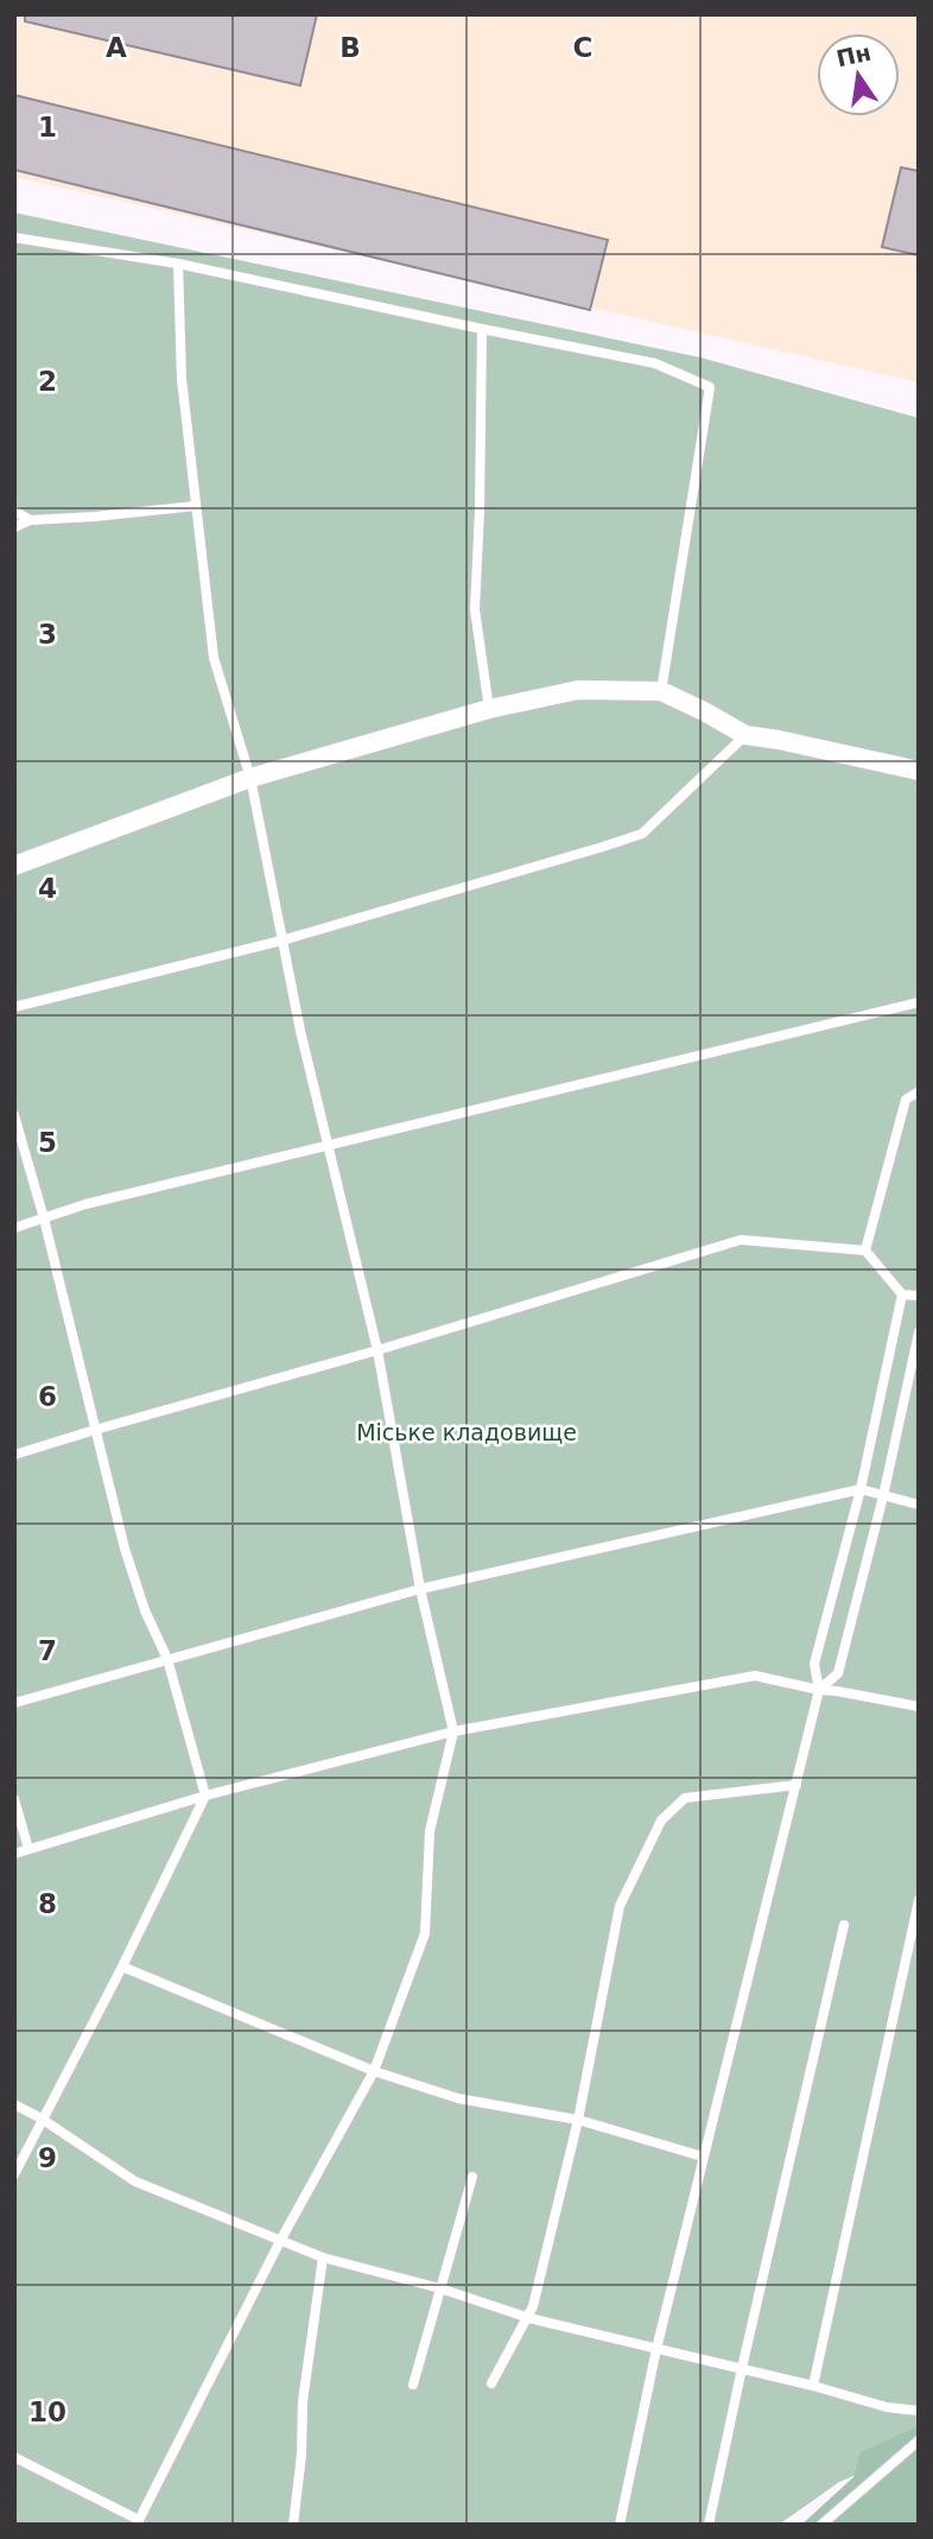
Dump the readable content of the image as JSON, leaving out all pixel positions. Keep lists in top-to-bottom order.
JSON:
{
  "parks": ["Міське кладовище"],
  "north": "top",
  "grid": {
    "columns": ["A", "B", "C"],
    "rows": [
      "1",
      "2",
      "3",
      "4",
      "5",
      "6",
      "7",
      "8",
      "9",
      "10"
    ]
  }
}
